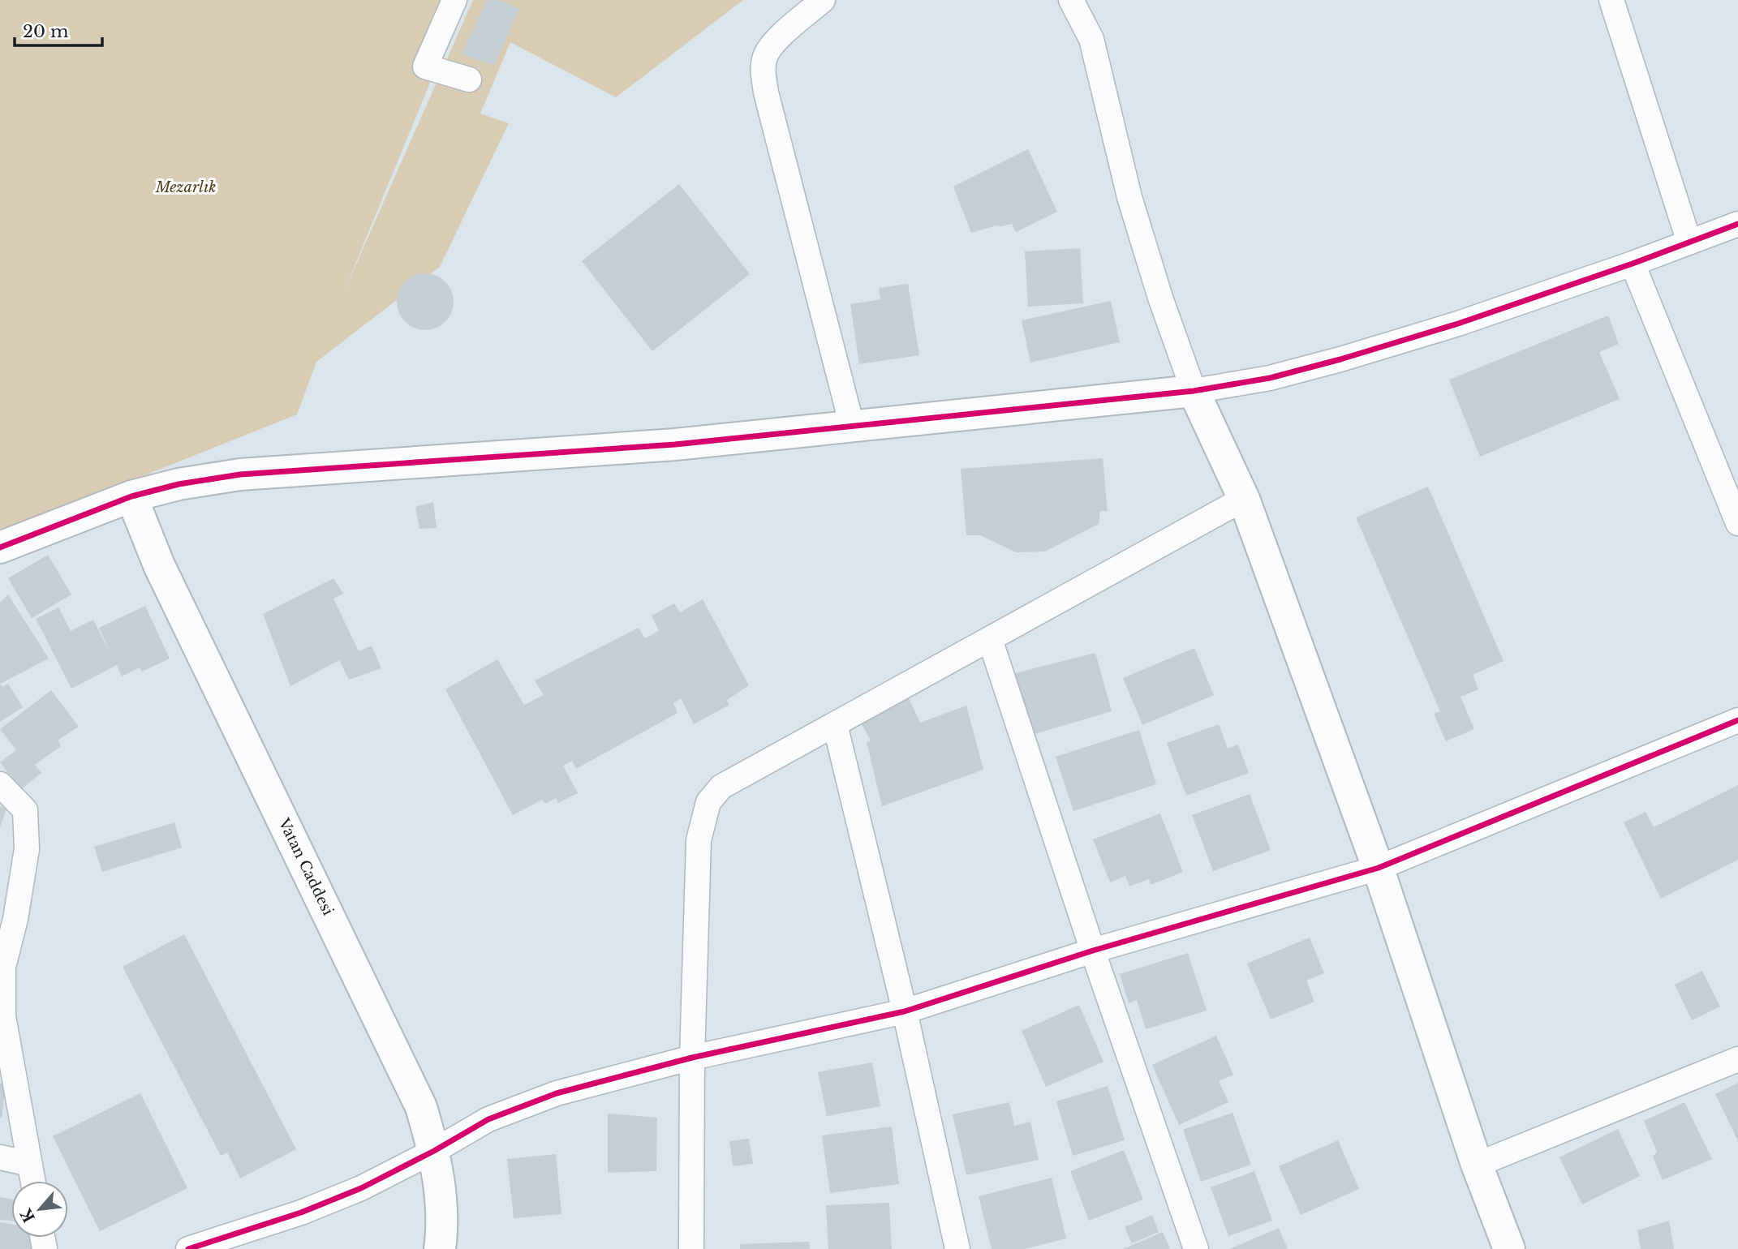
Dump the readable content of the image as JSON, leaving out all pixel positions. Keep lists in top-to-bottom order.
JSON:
{
  "streets": {
    "street": ["Vatan Caddesi"]
  },
  "parks": ["Mezarlık"],
  "scale_bar": "20 m",
  "north": "bottom left"
}
